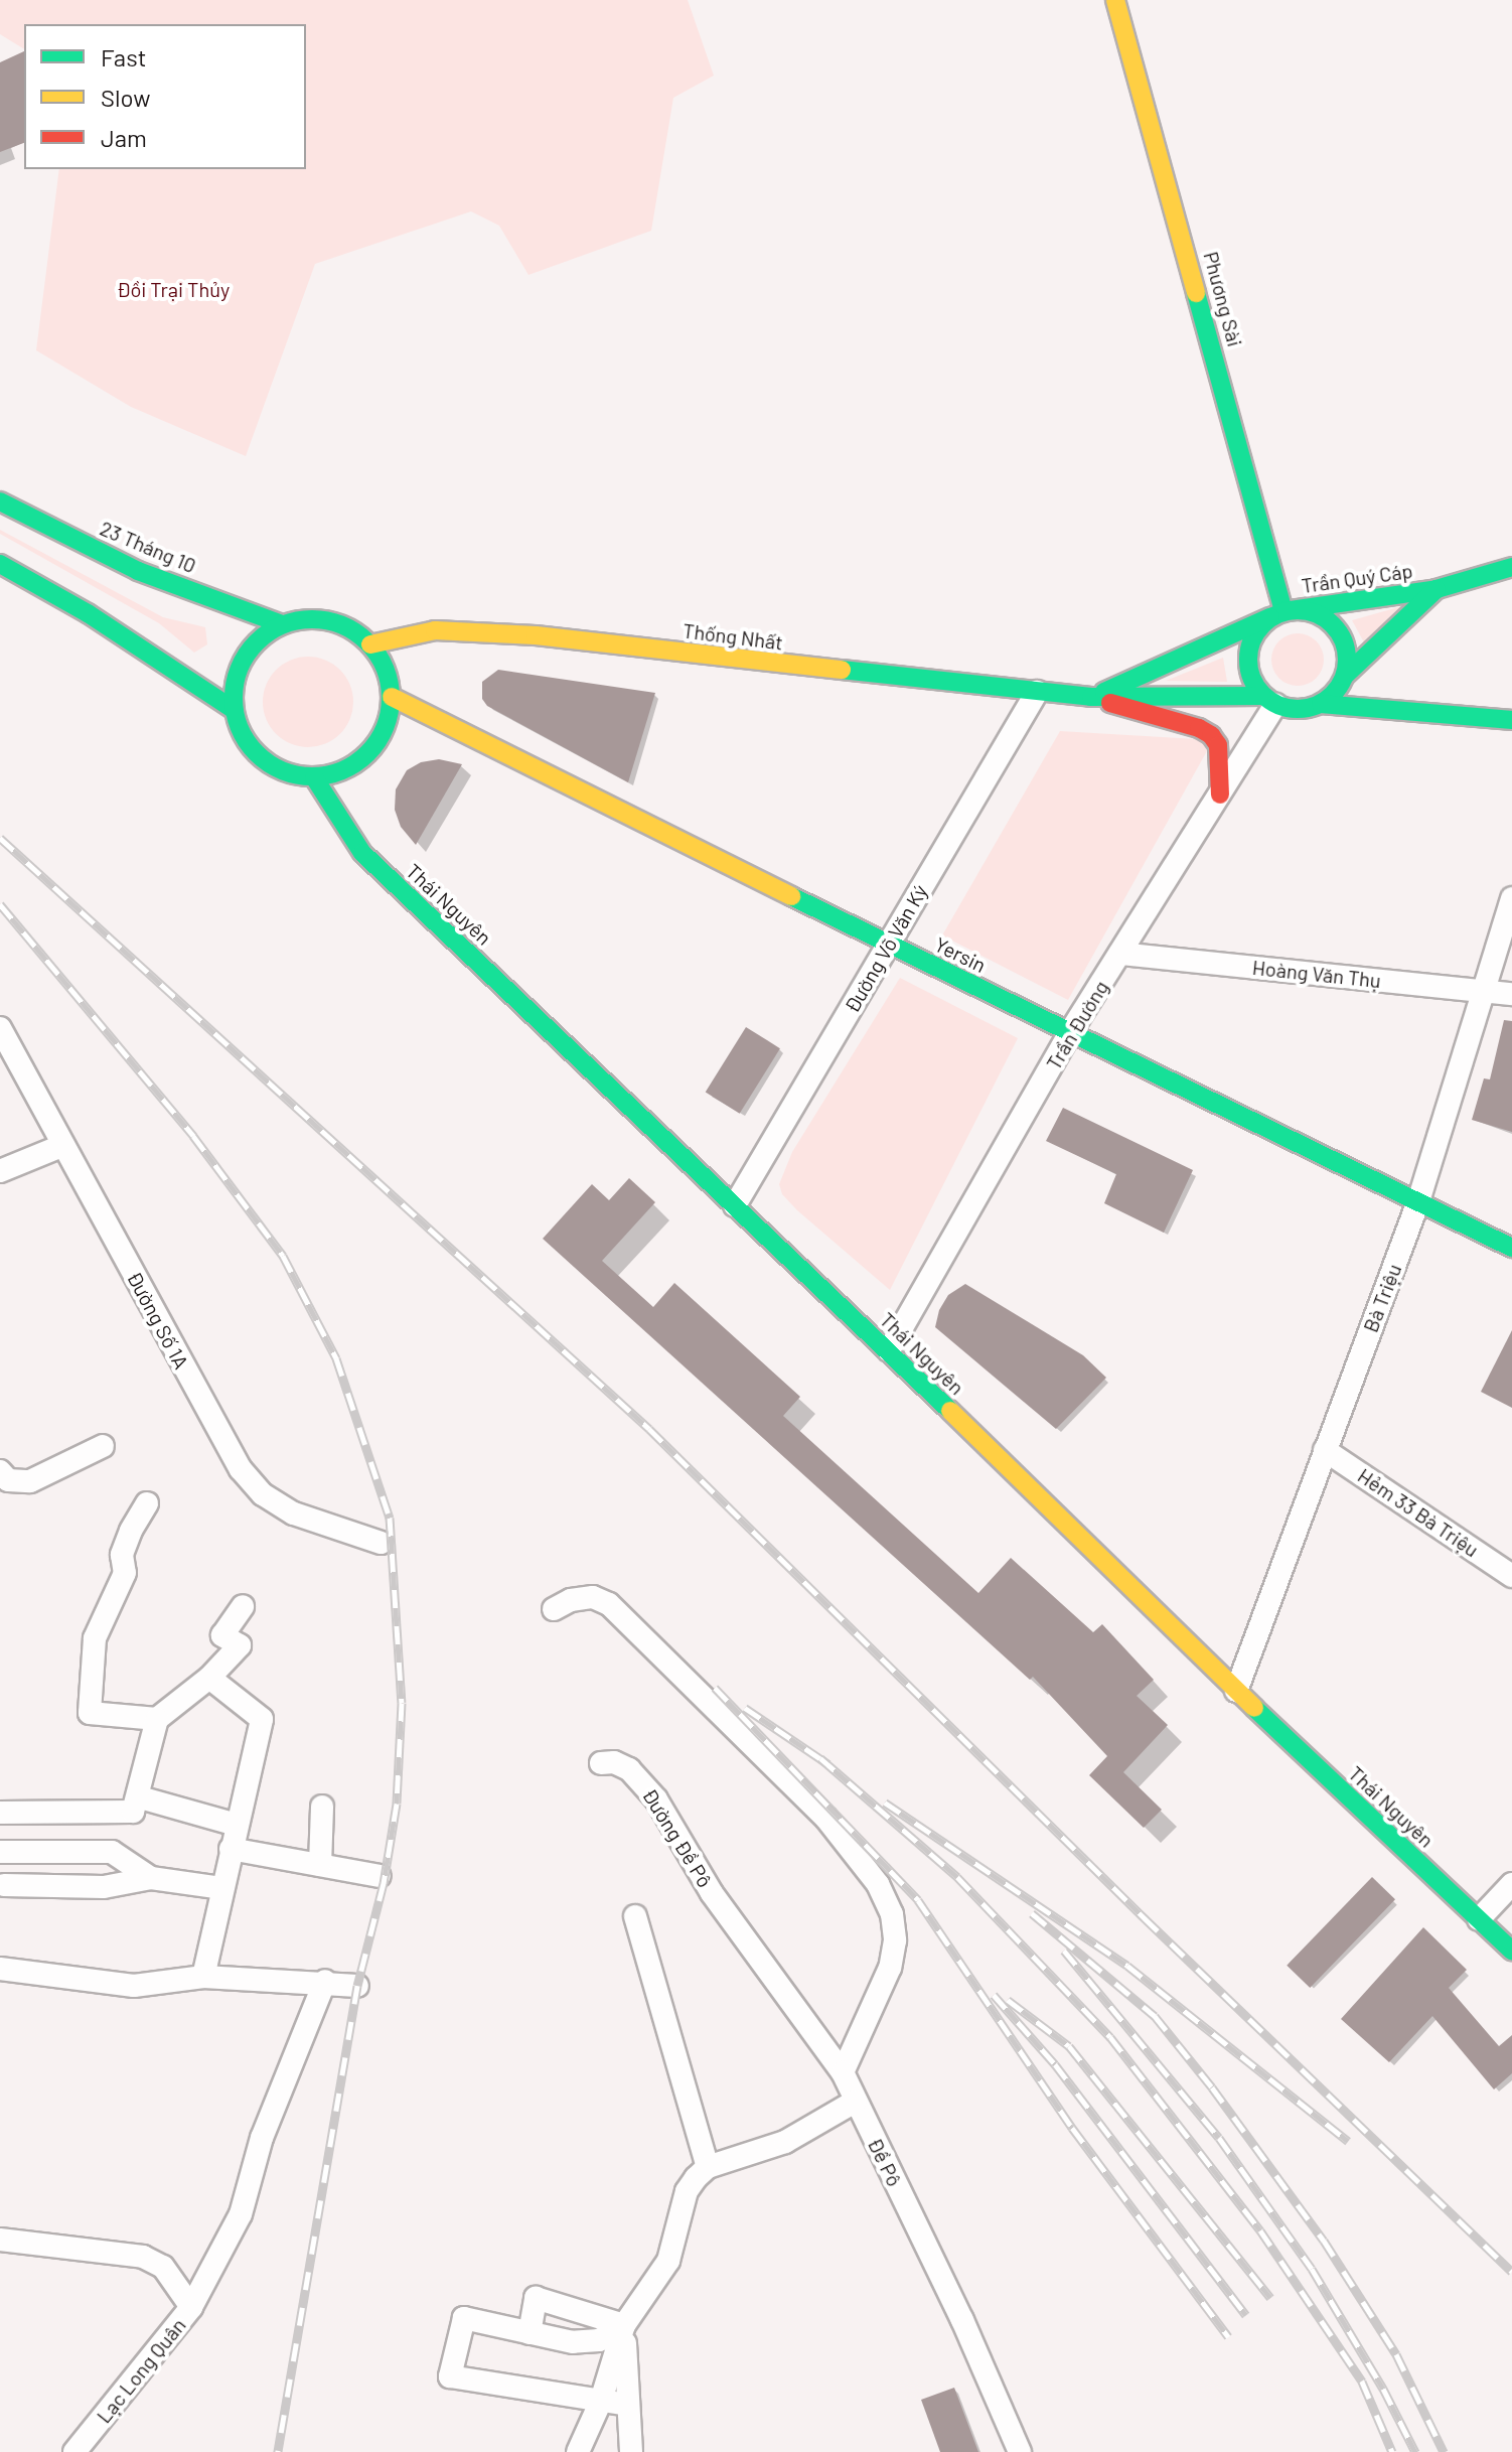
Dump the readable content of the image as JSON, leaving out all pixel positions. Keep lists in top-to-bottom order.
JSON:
{
  "streets": {
    "main road": [
      "Phương Sài",
      "23 Tháng 10",
      "Trần Quý Cáp",
      "Thống Nhất",
      "Thái Nguyên",
      "Yersin"
    ],
    "street": [
      "Đường Võ Văn Ký",
      "Hoàng Văn Thụ",
      "Trần Đường",
      "Bà Triệu",
      "Đường Số 1A",
      "Hẻm 33 Bà Triệu",
      "Đường Đề Pô",
      "Đề Pô",
      "Lạc Long Quân"
    ]
  },
  "crossings": [
    ["Phương Sài", "Trần Quý Cáp"],
    ["Phương Sài", "Thống Nhất"],
    ["Phương Sài", "Trần Đường"],
    ["23 Tháng 10", "Thống Nhất"],
    ["23 Tháng 10", "Thái Nguyên"],
    ["23 Tháng 10", "Yersin"],
    ["Trần Quý Cáp", "Thống Nhất"],
    ["Trần Quý Cáp", "Trần Đường"],
    ["Thống Nhất", "Thái Nguyên"],
    ["Thống Nhất", "Đường Võ Văn Ký"],
    ["Thống Nhất", "Yersin"],
    ["Thống Nhất", "Trần Đường"],
    ["Thái Nguyên", "Đường Võ Văn Ký"],
    ["Thái Nguyên", "Yersin"],
    ["Thái Nguyên", "Trần Đường"],
    ["Thái Nguyên", "Bà Triệu"],
    ["Đường Võ Văn Ký", "Yersin"],
    ["Yersin", "Trần Đường"],
    ["Yersin", "Bà Triệu"],
    ["Hoàng Văn Thụ", "Trần Đường"],
    ["Hoàng Văn Thụ", "Bà Triệu"],
    ["Bà Triệu", "Hẻm 33 Bà Triệu"],
    ["Đường Đề Pô", "Đề Pô"]
  ],
  "parks": ["Đồi Trại Thủy"],
  "legend": ["Fast", "Slow", "Jam"]
}
